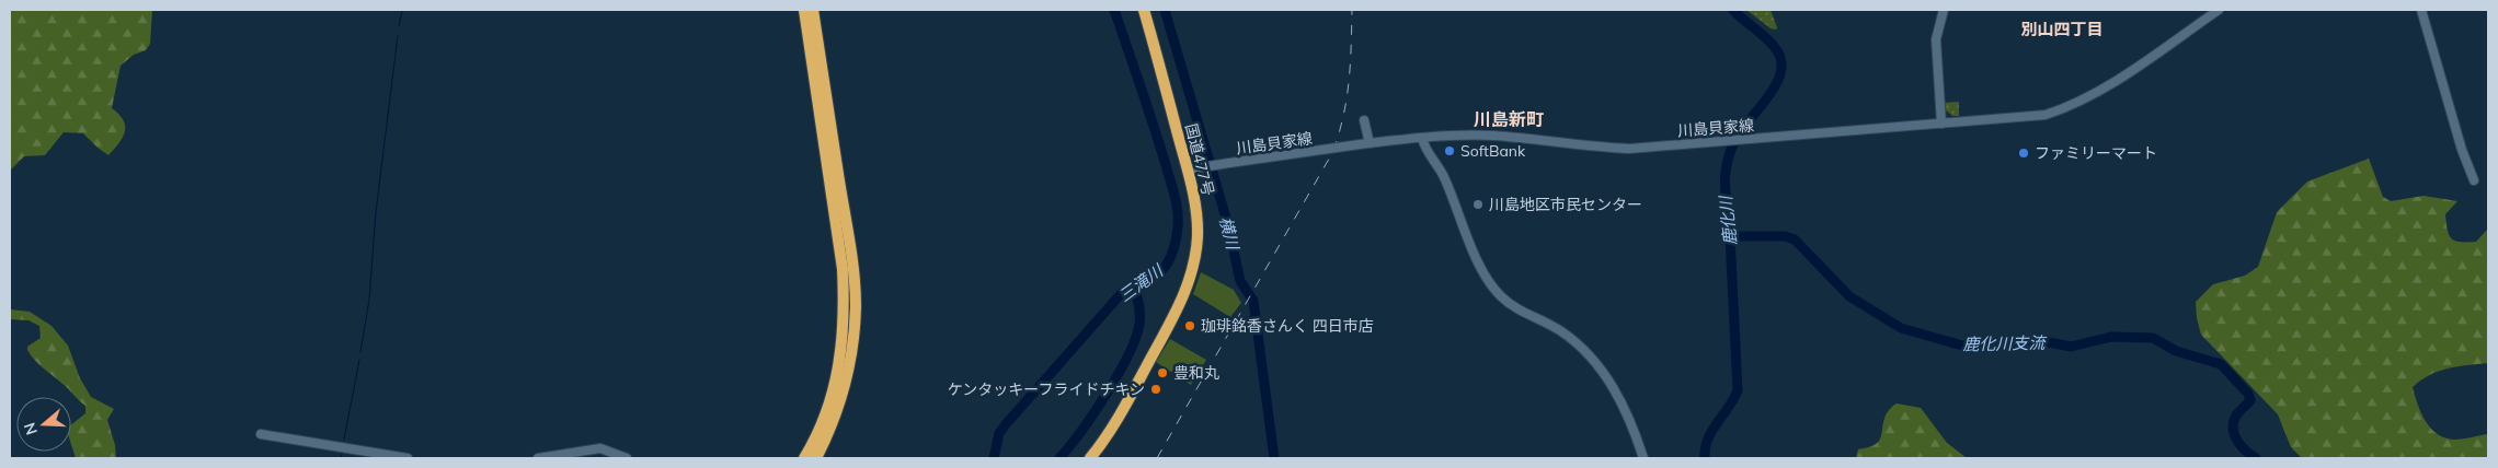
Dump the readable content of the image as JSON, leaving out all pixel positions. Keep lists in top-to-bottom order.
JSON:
{
  "streets": {
    "highway": ["国道477号"],
    "main road": ["川島貝家線"]
  },
  "crossings": [
    ["川島貝家線", "国道477号"]
  ],
  "districts": ["別山四丁目", "川島新町"],
  "water": [
    "鹿化川",
    "横川",
    "三滝川",
    "鹿化川支流"
  ],
  "places": [
    "SoftBank",
    "ファミリーマート",
    "川島地区市民センター",
    "珈琲銘香さんく 四日市店",
    "豊和丸",
    "ケンタッキーフライドチキン"
  ],
  "north": "left"
}
